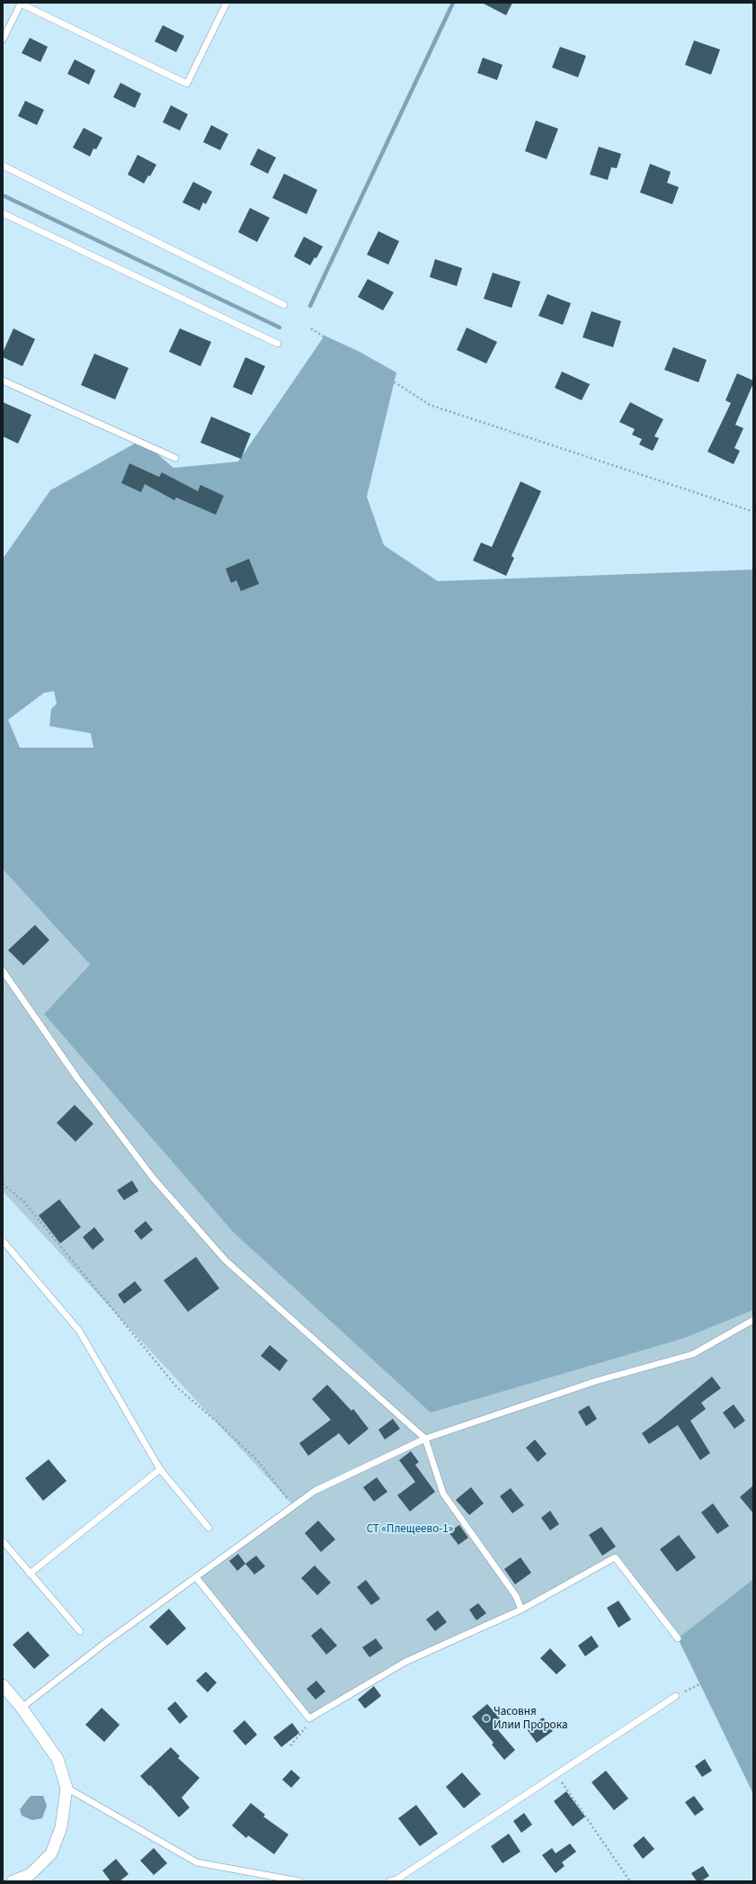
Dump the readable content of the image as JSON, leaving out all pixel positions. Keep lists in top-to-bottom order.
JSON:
{
  "parks": ["СТ «Плещеево-1»"],
  "places": ["Часовня Илии Пророка"]
}
